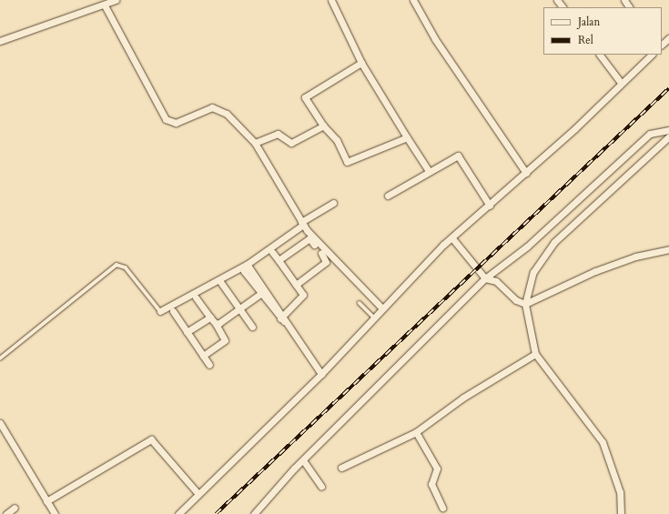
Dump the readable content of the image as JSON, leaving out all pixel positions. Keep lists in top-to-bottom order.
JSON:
{
  "legend": ["Jalan", "Rel"]
}
